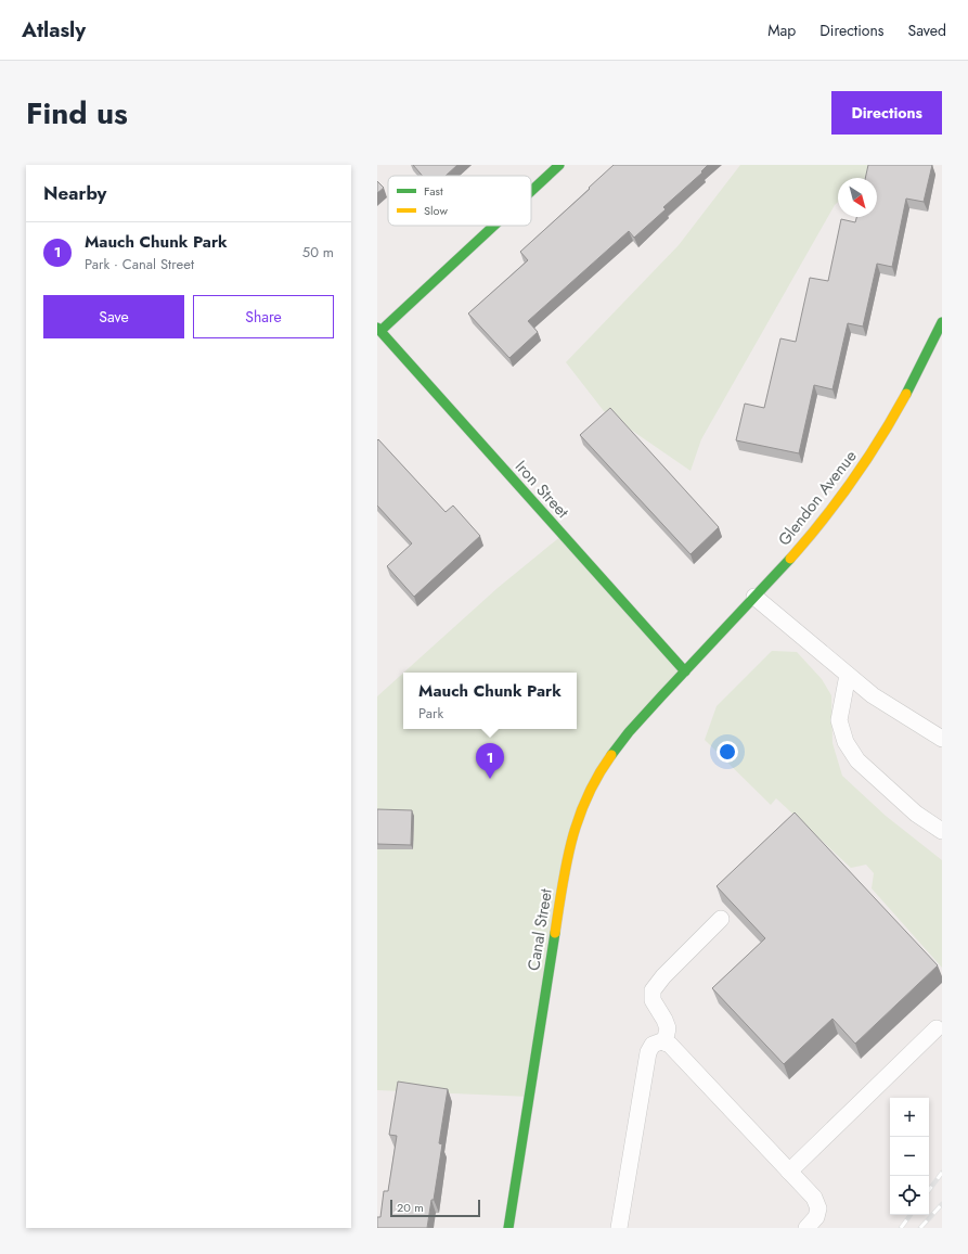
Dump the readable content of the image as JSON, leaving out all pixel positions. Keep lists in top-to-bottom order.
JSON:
{
  "streets": {
    "street": ["Iron Street", "Glendon Avenue", "Canal Street"]
  },
  "crossings": [
    ["Iron Street", "Glendon Avenue"],
    ["Iron Street", "Canal Street"],
    ["Glendon Avenue", "Canal Street"]
  ],
  "legend": ["Fast", "Slow"],
  "scale_bar": "20 m",
  "north": "bottom right",
  "page": {
    "header": "Atlasly",
    "nav": ["Map", "Directions", "Saved"],
    "title": "Find us",
    "buttons": [
      "Directions",
      ["Save", "Share"]
    ],
    "heading": "Nearby",
    "list": [
      {
        "mark": "1",
        "name": "Mauch Chunk Park",
        "note": "Park · Canal Street",
        "value": "50 m"
      }
    ],
    "popup": ["Mauch Chunk Park", "Park"],
    "pins": "1",
    "map_buttons": ["+", "−"],
    "scale": "20 m"
  }
}
